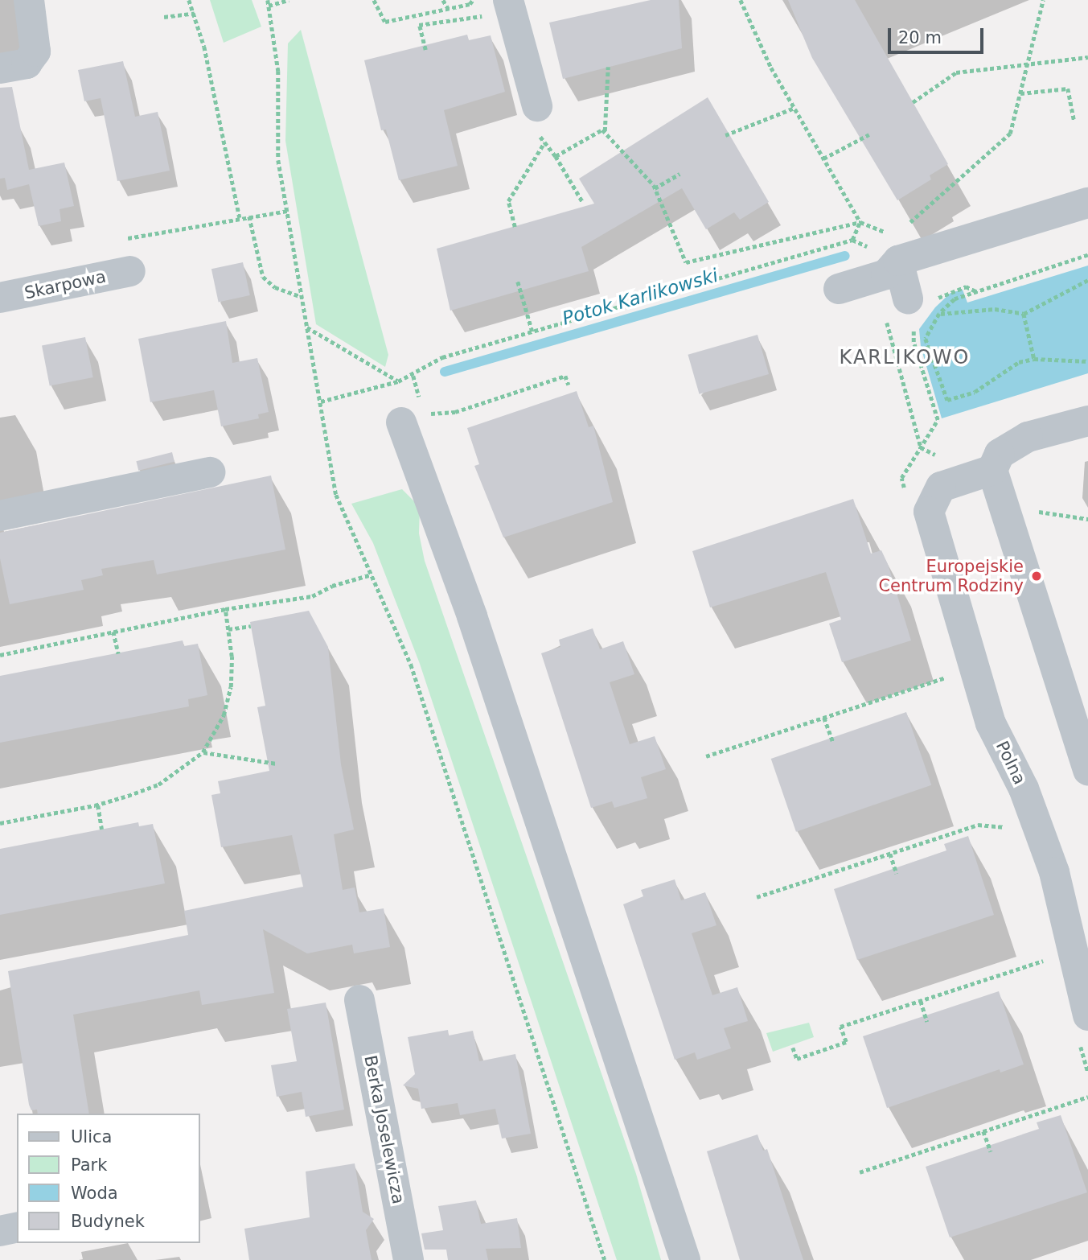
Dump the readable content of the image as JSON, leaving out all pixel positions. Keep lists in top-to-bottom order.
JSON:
{
  "streets": {
    "street": ["Skarpowa", "Polna", "Berka Joselewicza"]
  },
  "districts": ["KARLIKOWO"],
  "water": ["Potok Karlikowski"],
  "places": ["Europejskie Centrum Rodziny"],
  "legend": [
    "Ulica",
    "Park",
    "Woda",
    "Budynek"
  ],
  "scale_bar": "20 m"
}
